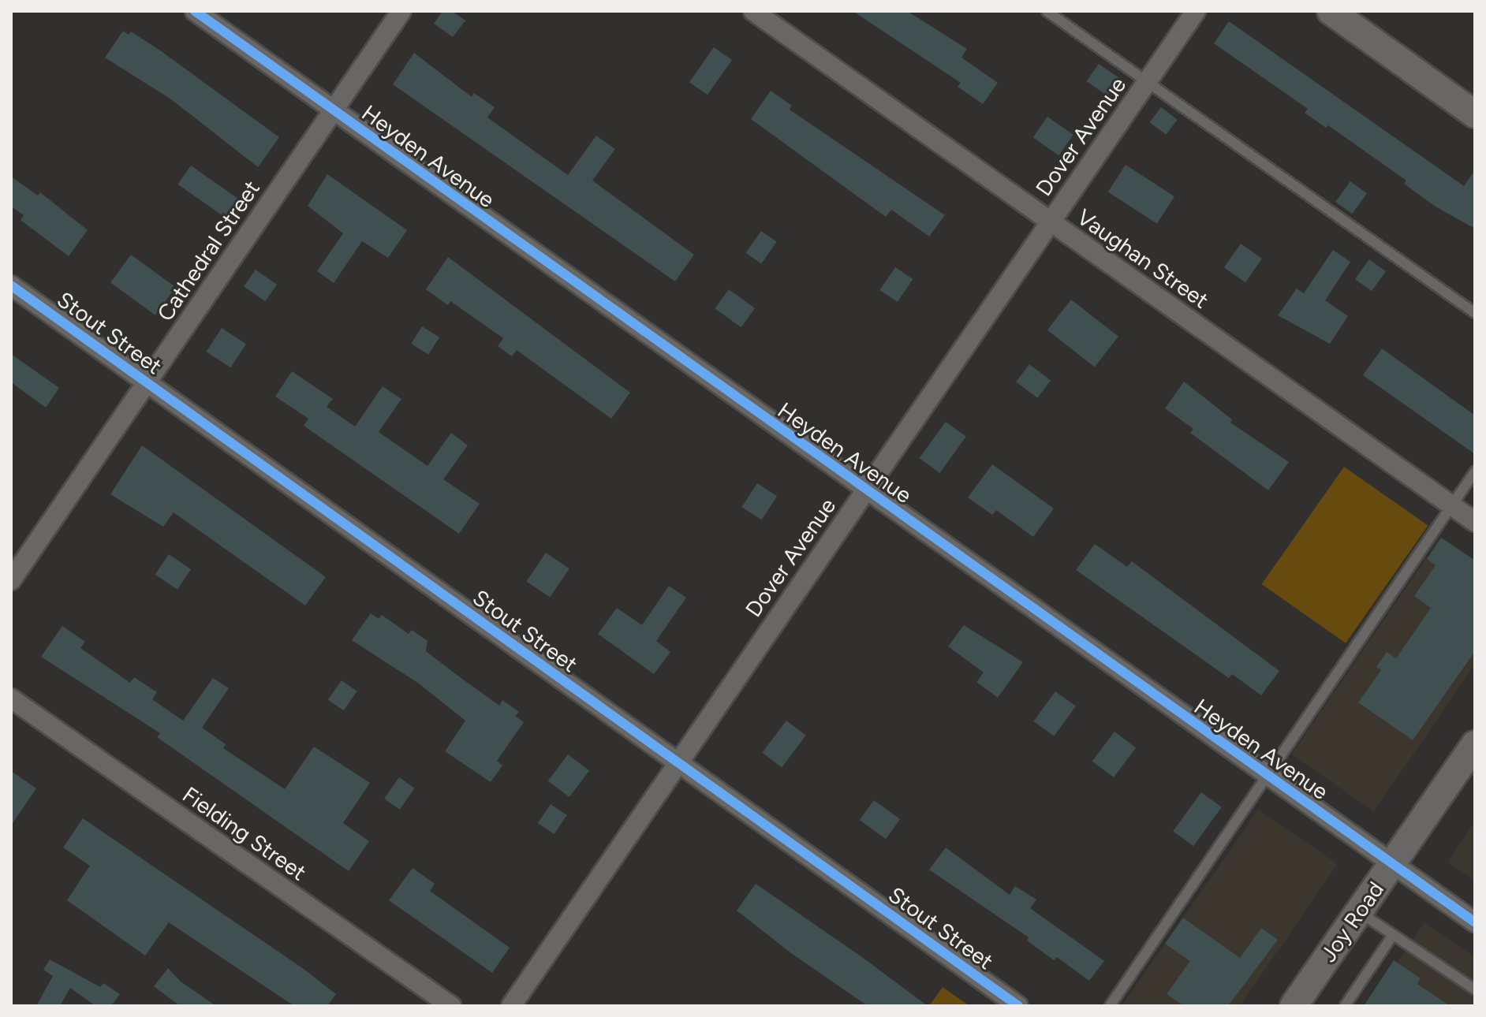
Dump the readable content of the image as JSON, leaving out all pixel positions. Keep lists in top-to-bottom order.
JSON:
{
  "streets": {
    "main road": ["Joy Road"],
    "street": [
      "Dover Avenue",
      "Heyden Avenue",
      "Cathedral Street",
      "Vaughan Street",
      "Stout Street",
      "Fielding Street"
    ]
  },
  "crossings": [
    ["Dover Avenue", "Heyden Avenue"],
    ["Dover Avenue", "Vaughan Street"],
    ["Dover Avenue", "Stout Street"],
    ["Heyden Avenue", "Cathedral Street"],
    ["Heyden Avenue", "Joy Road"],
    ["Cathedral Street", "Stout Street"]
  ]
}
